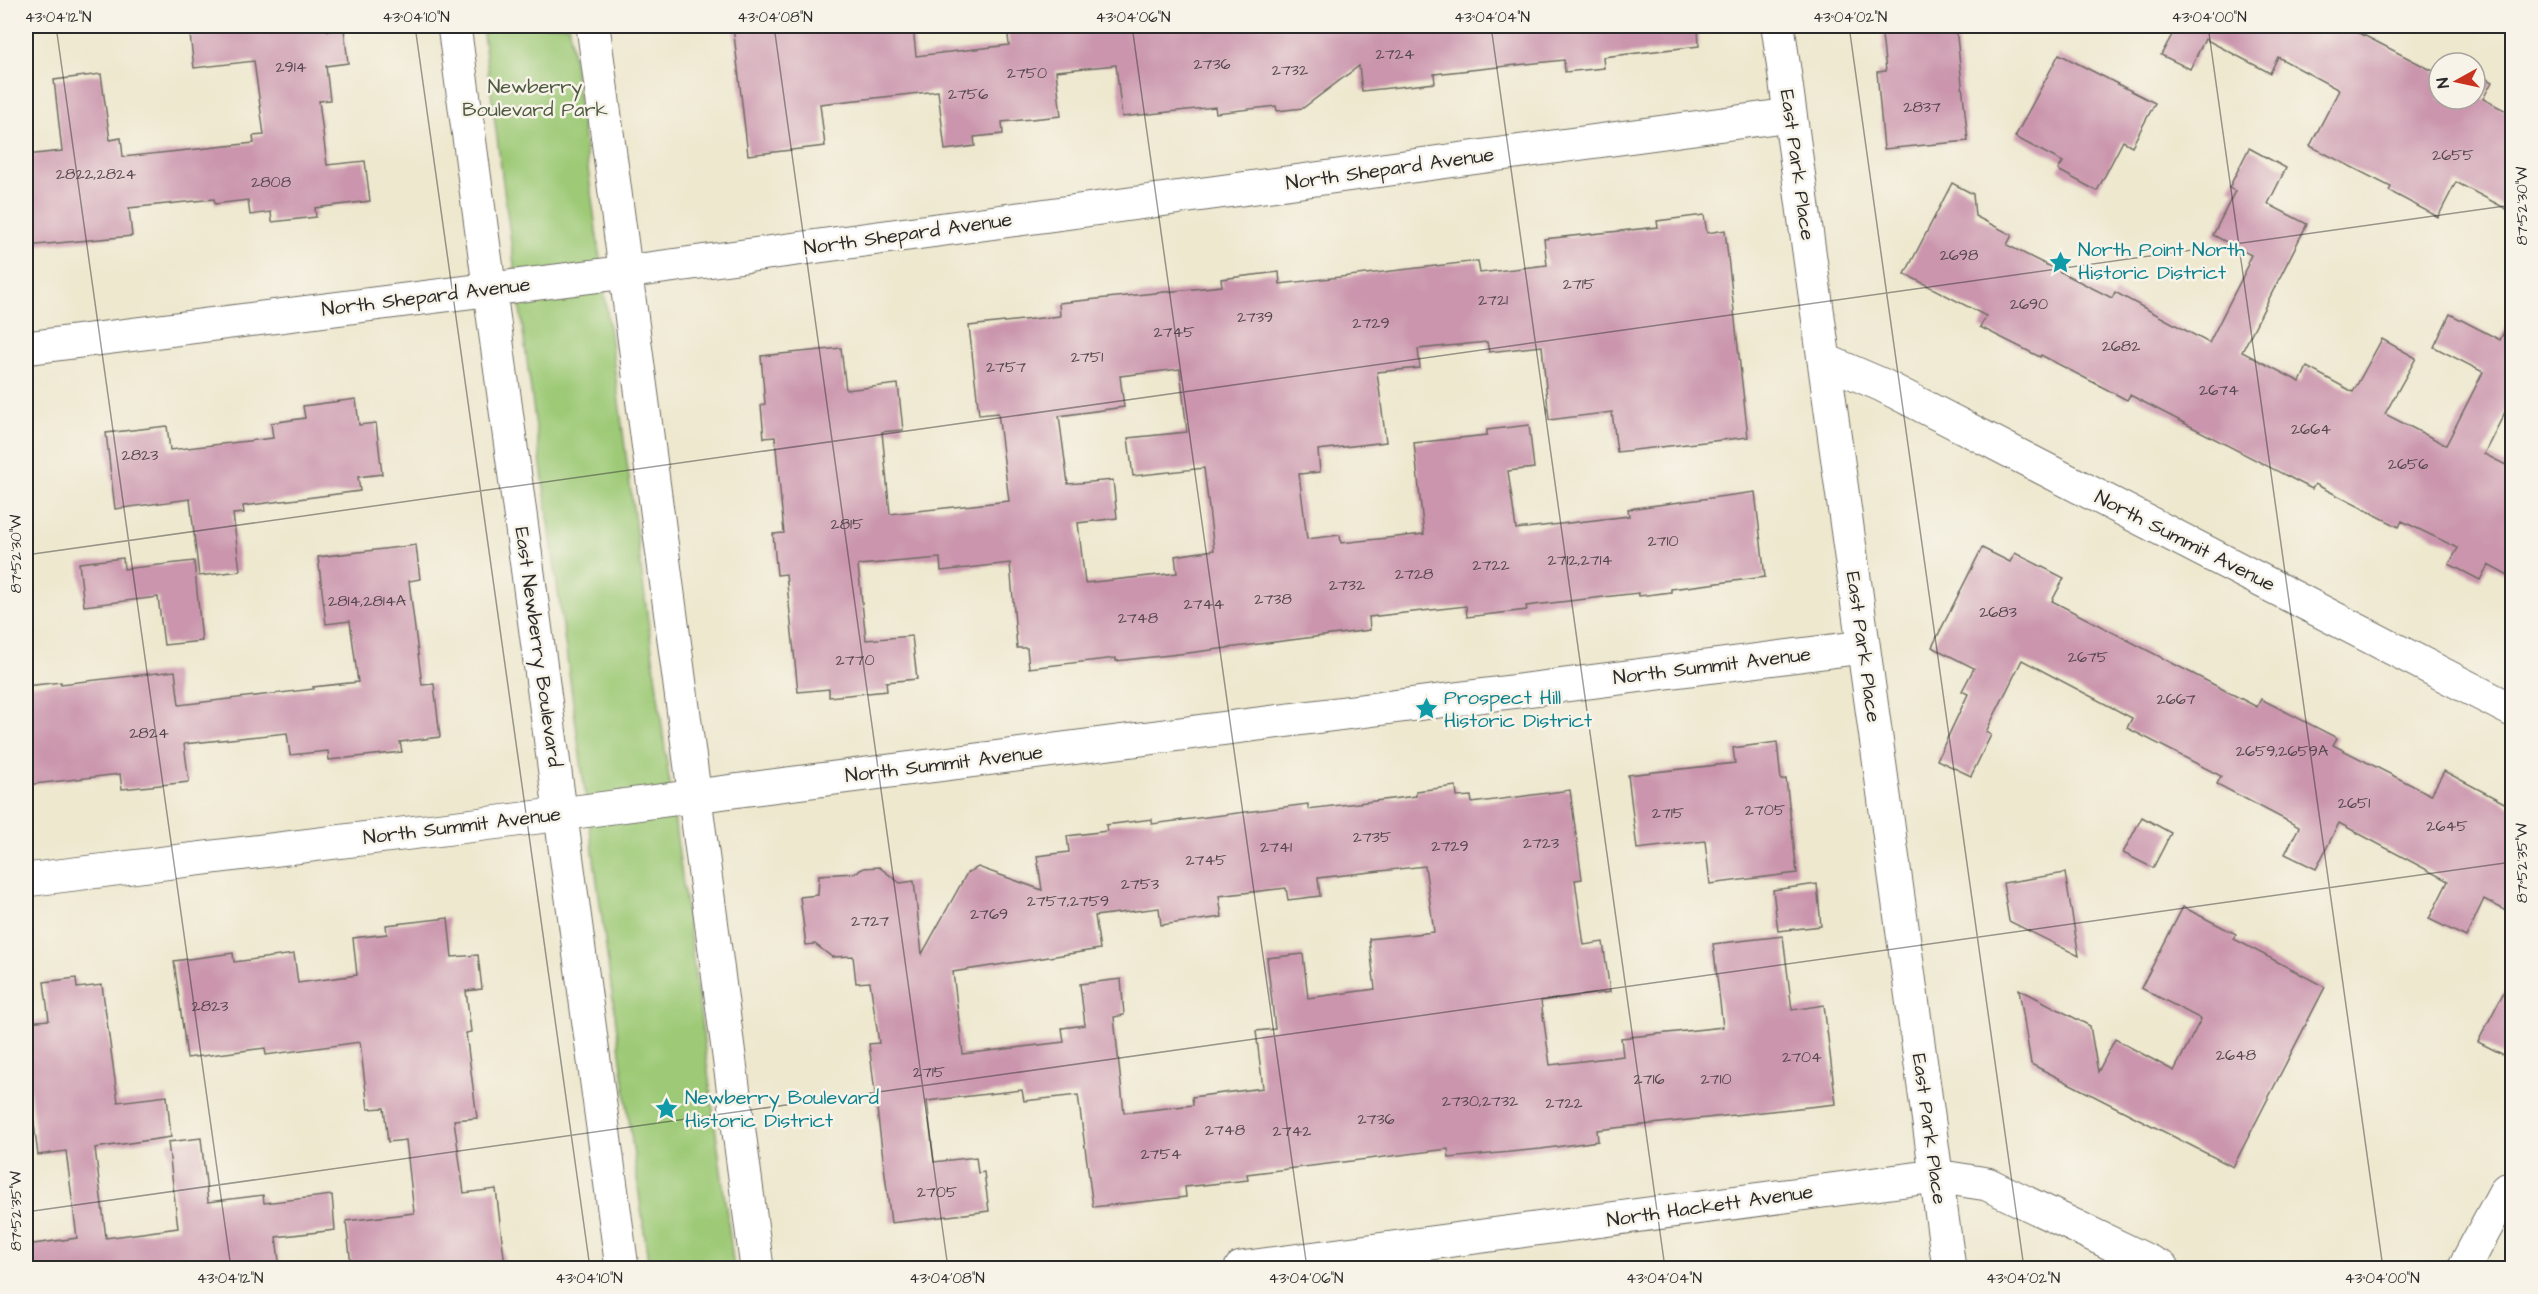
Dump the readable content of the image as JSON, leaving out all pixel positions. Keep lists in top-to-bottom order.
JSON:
{
  "streets": {
    "street": [
      "East Park Place",
      "North Shepard Avenue",
      "North Summit Avenue",
      "East Newberry Boulevard",
      "North Hackett Avenue"
    ]
  },
  "crossings": [
    ["East Park Place", "North Shepard Avenue"],
    ["East Park Place", "North Summit Avenue"],
    ["East Park Place", "North Hackett Avenue"],
    ["North Shepard Avenue", "East Newberry Boulevard"],
    ["North Summit Avenue", "East Newberry Boulevard"]
  ],
  "parks": ["Newberry Boulevard Park"],
  "places": {
    "place": ["North Point North Historic District", "Prospect Hill Historic District", "Newberry Boulevard Historic District"]
  },
  "house_numbers": [
    "2724",
    "2736",
    "2914",
    "2732",
    "2750",
    "2756",
    "2837",
    "2655",
    "2822,2824",
    "2808",
    "2698",
    "2715",
    "2721",
    "2690",
    "2739",
    "2729",
    "2745",
    "2682",
    "2751",
    "2757",
    "2674",
    "2664",
    "2823",
    "2656",
    "2815",
    "2710",
    "2712,2714",
    "2722",
    "2728",
    "2732",
    "2738",
    "2814,2814A",
    "2744",
    "2683",
    "2748",
    "2675",
    "2770",
    "2667",
    "2824",
    "2659,2659A",
    "2651",
    "2705",
    "2715",
    "2645",
    "2735",
    "2723",
    "2729",
    "2741",
    "2745",
    "2753",
    "2757,2759",
    "2769",
    "2727",
    "2823",
    "2648",
    "2704",
    "2715",
    "2716",
    "2710",
    "2730,2732",
    "2722",
    "2736",
    "2748",
    "2742",
    "2754",
    "2705"
  ],
  "north": "left",
  "coordinates": [
    "43°04'12\"N",
    "43°04'10\"N",
    "43°04'08\"N",
    "43°04'06\"N",
    "43°04'04\"N",
    "43°04'02\"N",
    "43°04'00\"N",
    "87°52'30\"W",
    "87°52'35\"W"
  ]
}
